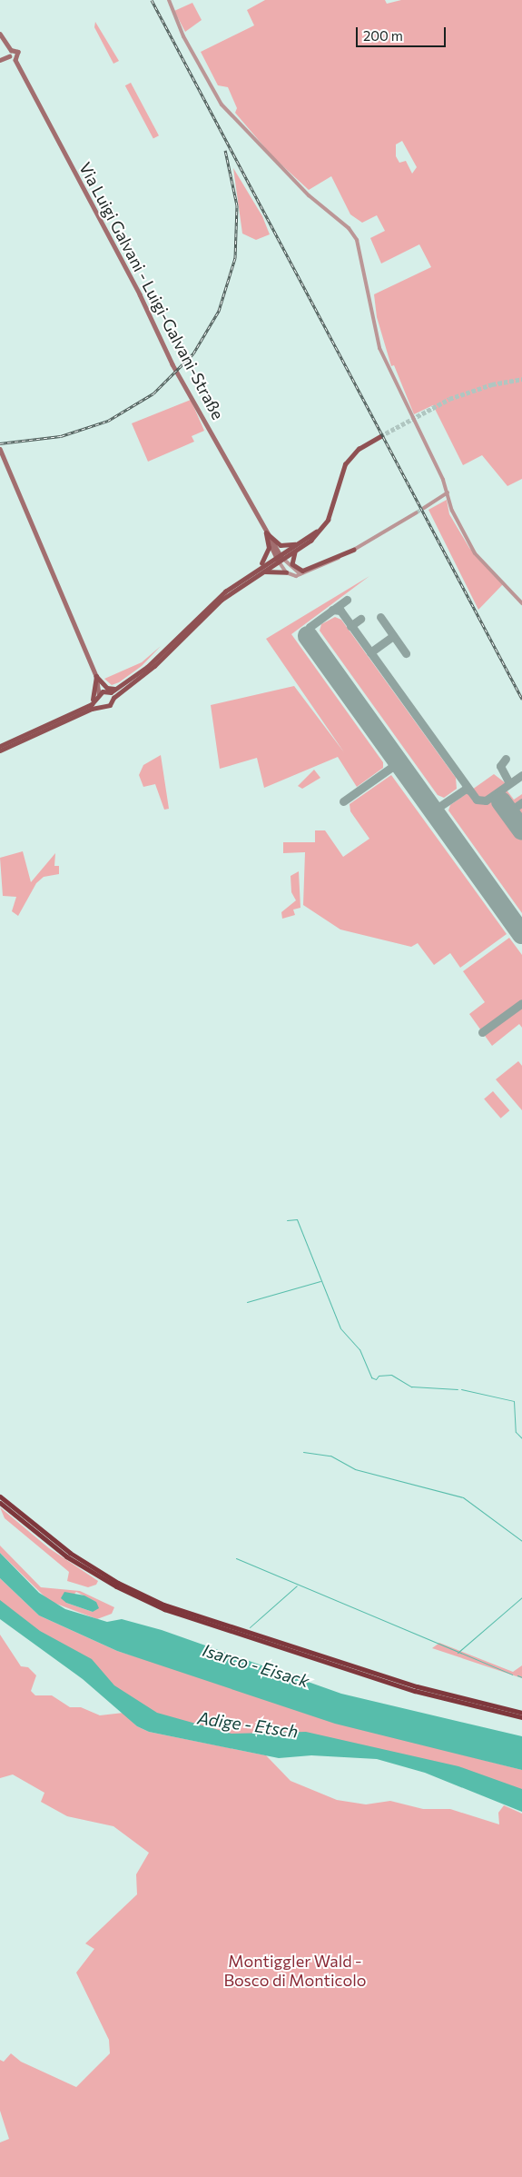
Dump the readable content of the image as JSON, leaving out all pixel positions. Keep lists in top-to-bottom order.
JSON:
{
  "streets": {
    "main road": ["Via Luigi Galvani - Luigi-Galvani-Straße"]
  },
  "water": ["Isarco - Eisack", "Adige - Etsch"],
  "parks": ["Montiggler Wald - Bosco di Monticolo"],
  "scale_bar": "200 m"
}
